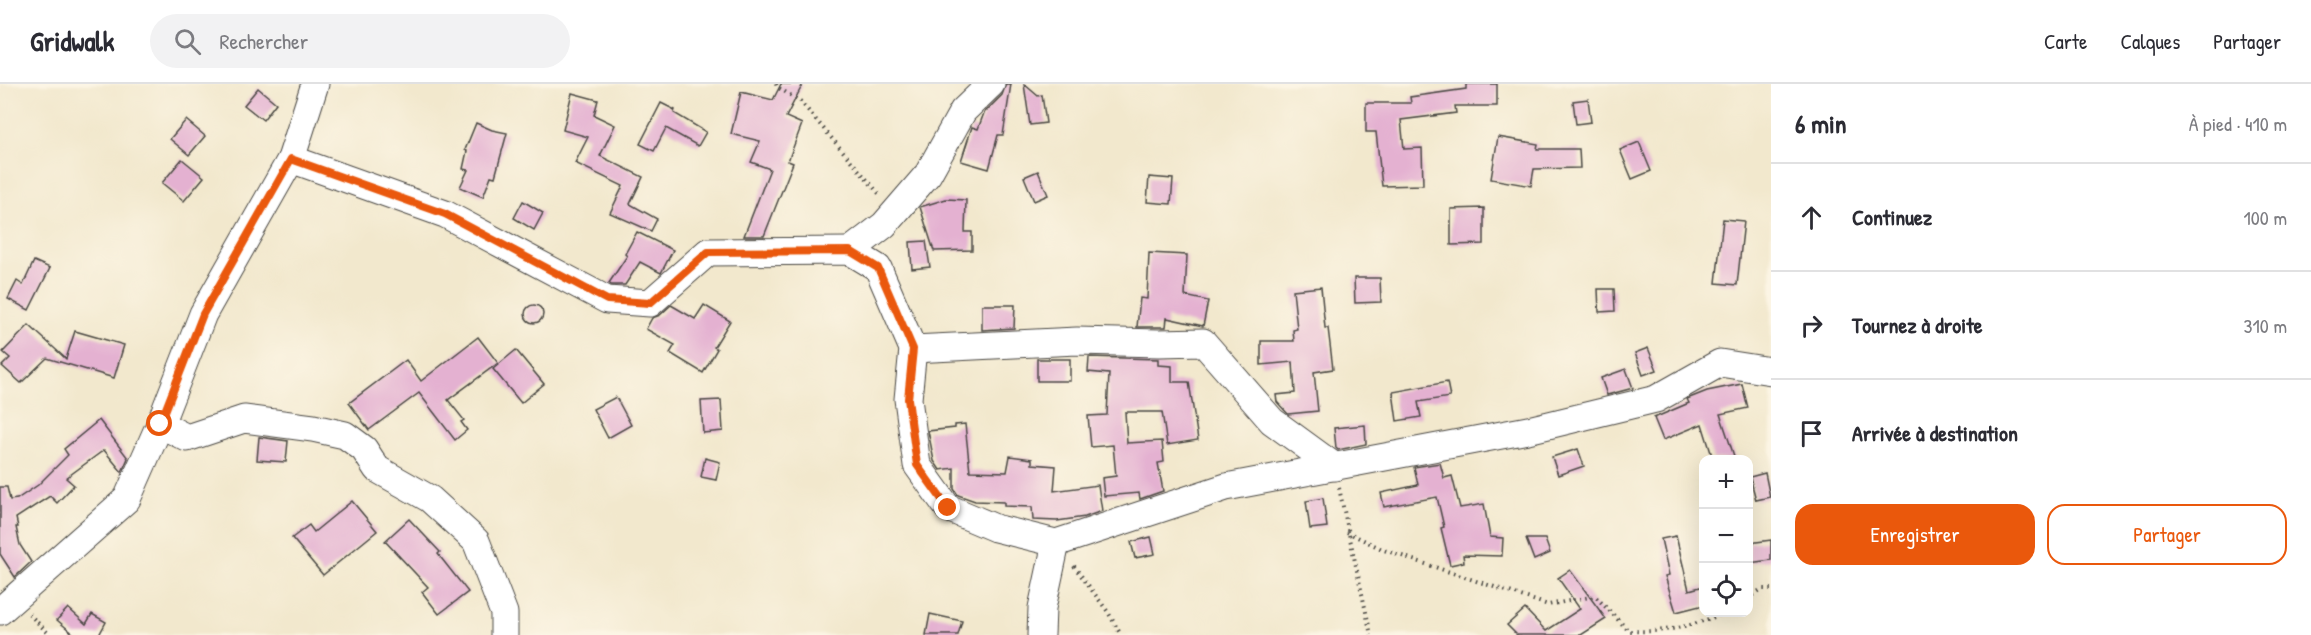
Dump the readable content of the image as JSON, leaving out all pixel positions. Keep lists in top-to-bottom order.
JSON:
{
  "page": {
    "header": "Gridwalk",
    "search": "Rechercher",
    "nav": ["Carte", "Calques", "Partager"],
    "heading": ["6 min", "À pied · 410 m"],
    "list": [
      ["Continuez", "100 m"],
      ["Tournez à droite", "310 m"],
      "Arrivée à destination"
    ],
    "map_buttons": ["+", "−"],
    "buttons": ["Enregistrer", "Partager"]
  }
}
